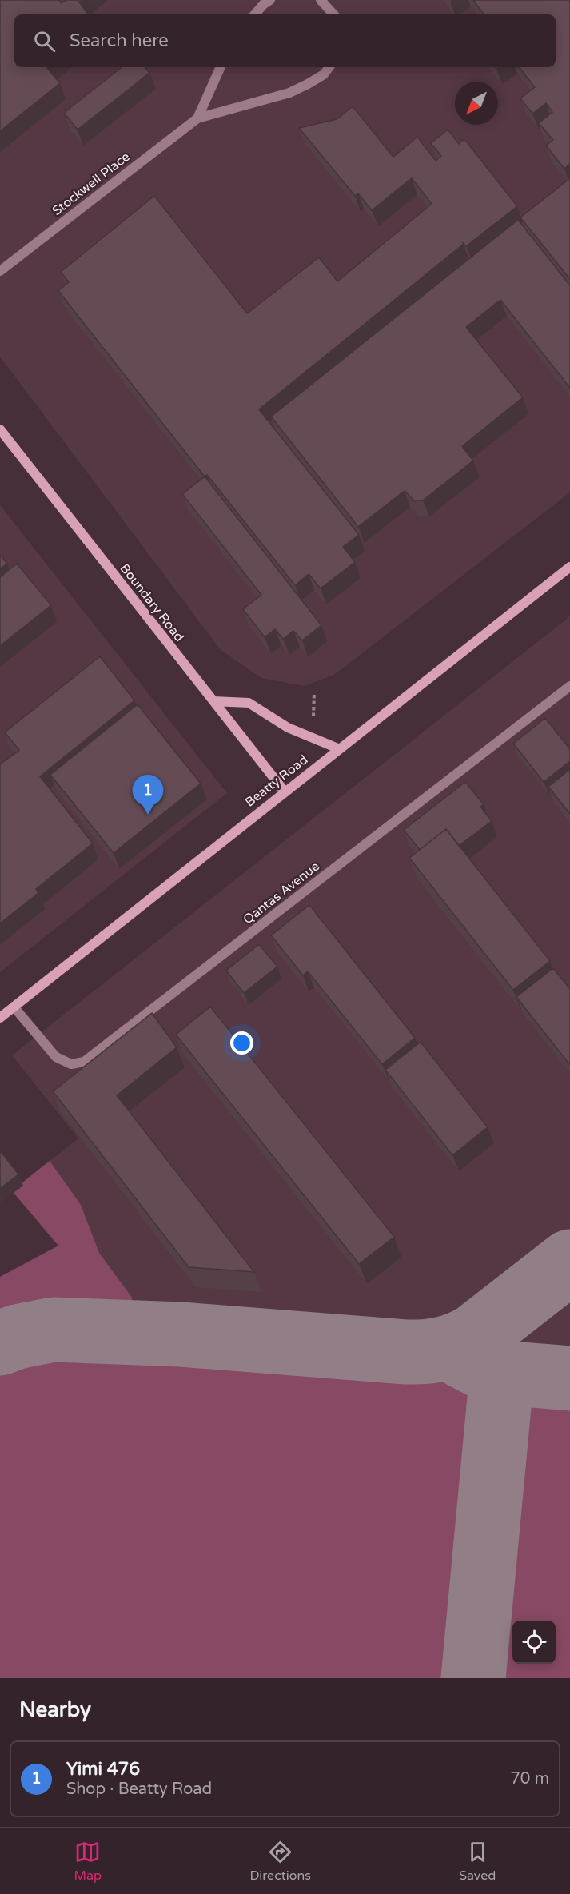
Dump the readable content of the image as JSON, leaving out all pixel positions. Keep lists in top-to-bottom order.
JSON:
{
  "streets": {
    "main road": ["Boundary Road", "Beatty Road"],
    "street": ["Stockwell Place", "Qantas Avenue"]
  },
  "crossings": [
    ["Boundary Road", "Beatty Road"],
    ["Beatty Road", "Qantas Avenue"]
  ],
  "north": "bottom left",
  "page": {
    "search": "Search here",
    "pins": "1",
    "heading": "Nearby",
    "list": [
      {
        "mark": "1",
        "name": "Yimi 476",
        "note": "Shop · Beatty Road",
        "value": "70 m"
      }
    ],
    "nav": ["Map", "Directions", "Saved"]
  }
}
